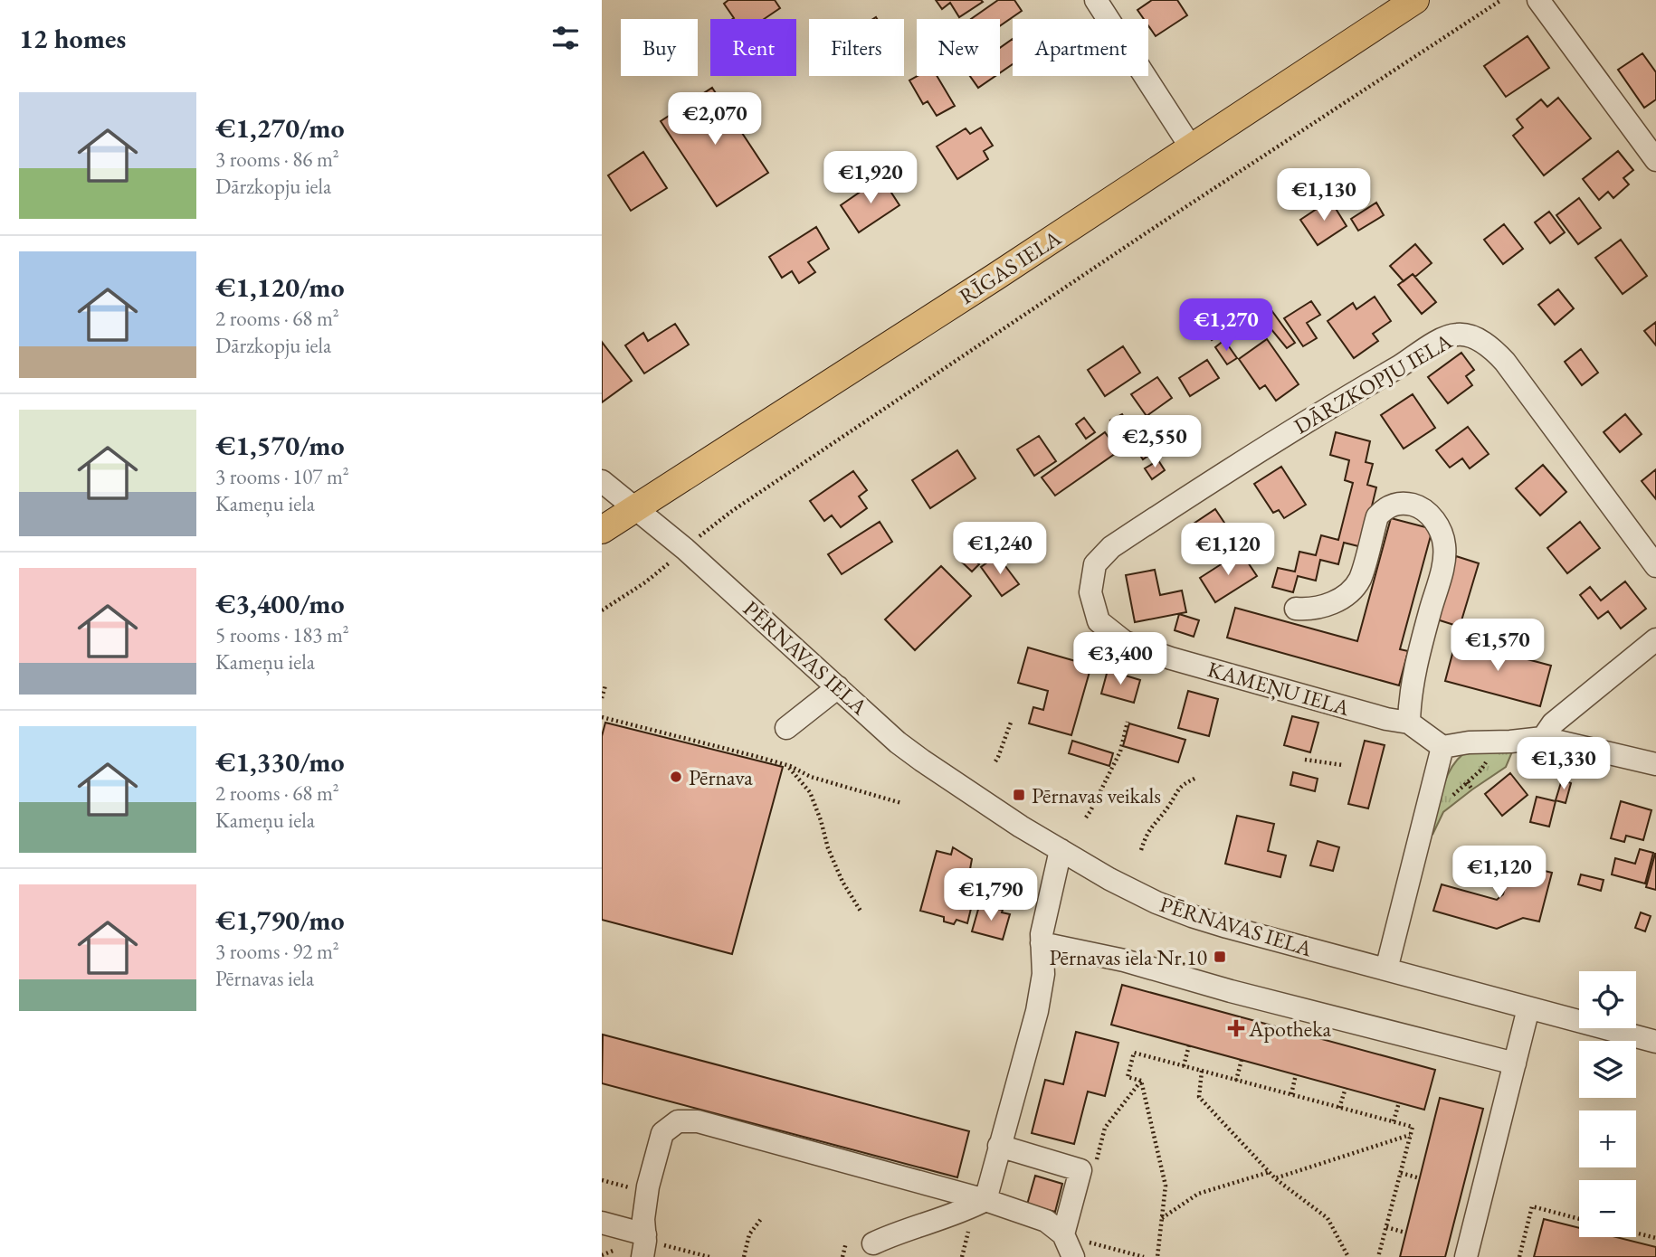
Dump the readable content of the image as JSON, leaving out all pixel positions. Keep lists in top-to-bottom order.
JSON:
{
  "streets": {
    "main road": ["RĪGAS IELA"],
    "street": ["DĀRZKOPJU IELA", "PĒRNAVAS IELA", "KAMEŅU IELA"]
  },
  "crossings": [
    ["RĪGAS IELA", "PĒRNAVAS IELA"],
    ["DĀRZKOPJU IELA", "KAMEŅU IELA"]
  ],
  "places": {
    "other": ["Pērnava"],
    "transit": ["Pērnavas veikals", "Pērnavas iela Nr.10"],
    "health": ["Apotheka"]
  },
  "page": {
    "heading": "12 homes",
    "chip": [
      "Buy",
      "Rent",
      "Filters",
      "New",
      "Apartment"
    ],
    "list": [
      {
        "name": "€1,270/mo",
        "note": "3 rooms · 86 m² · Dārzkopju iela"
      },
      {
        "name": "€1,120/mo",
        "note": "2 rooms · 68 m² · Dārzkopju iela"
      },
      {
        "name": "€1,570/mo",
        "note": "3 rooms · 107 m² · Kameņu iela"
      },
      {
        "name": "€3,400/mo",
        "note": "5 rooms · 183 m² · Kameņu iela"
      },
      {
        "name": "€1,330/mo",
        "note": "2 rooms · 68 m² · Kameņu iela"
      },
      {
        "name": "€1,790/mo",
        "note": "3 rooms · 92 m² · Pērnavas iela"
      }
    ],
    "price": [
      "€2,070",
      "€1,920",
      "€1,130",
      "€1,270",
      "€2,550",
      "€1,240",
      "€1,120",
      "€1,570",
      "€3,400",
      "€1,330",
      "€1,120",
      "€1,790"
    ],
    "map_buttons": ["+", "−"]
  }
}
